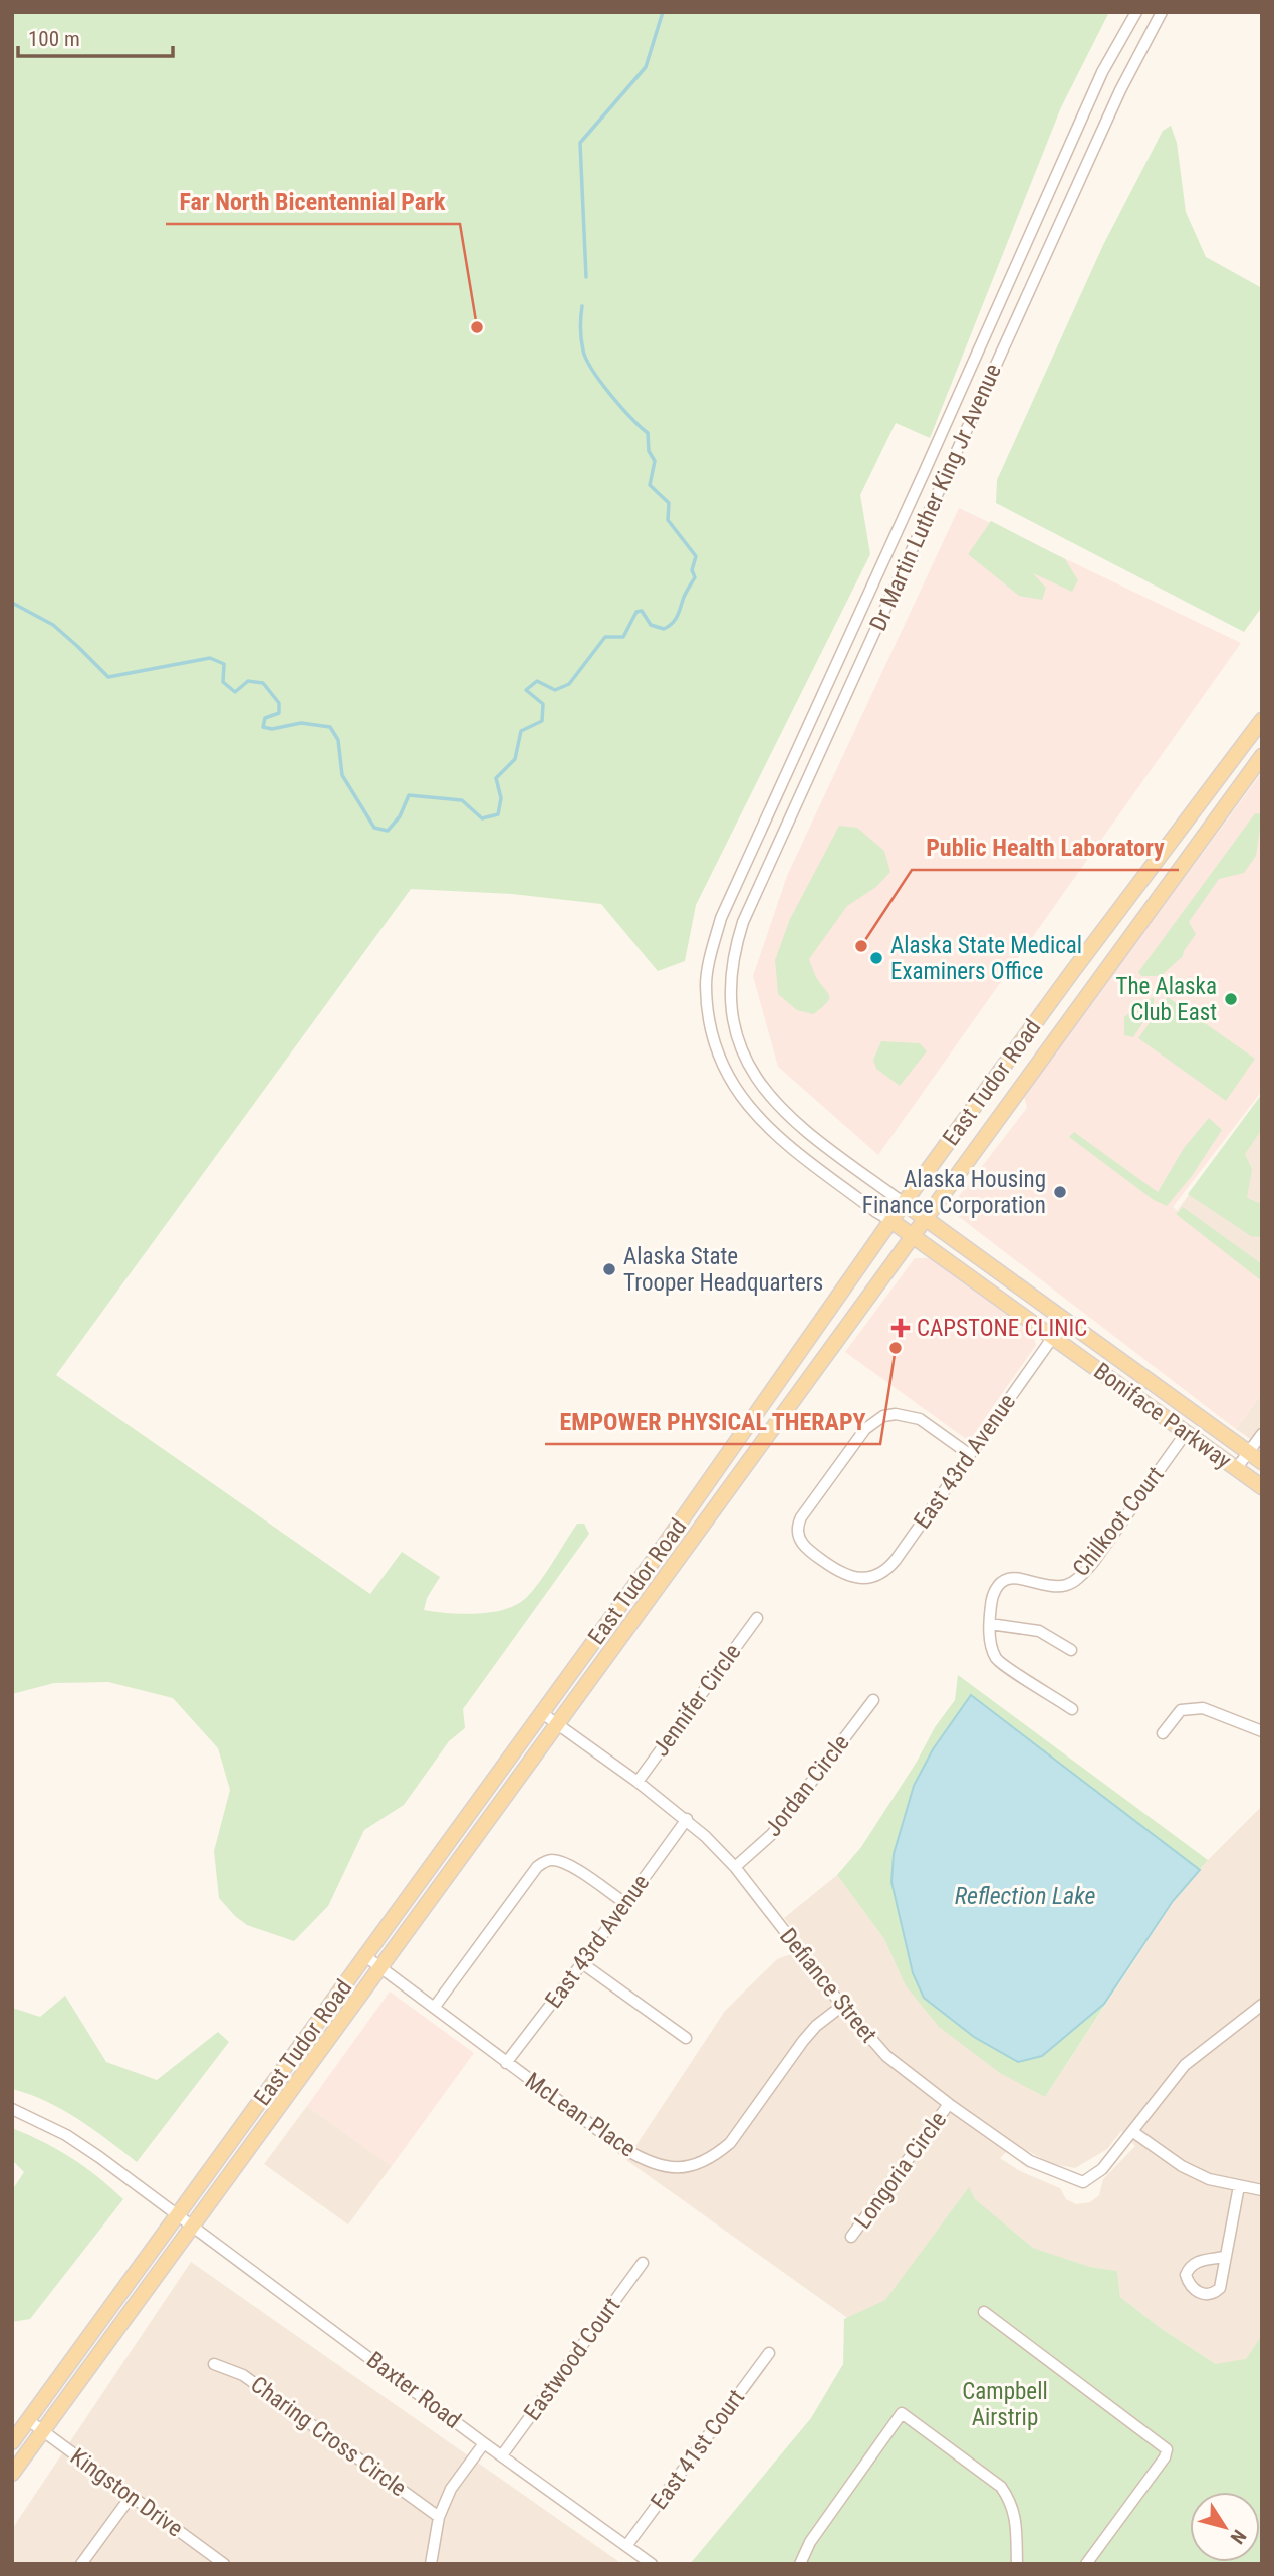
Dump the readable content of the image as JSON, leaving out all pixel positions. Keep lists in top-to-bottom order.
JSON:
{
  "streets": {
    "main road": ["East Tudor Road", "Boniface Parkway"],
    "street": [
      "Dr Martin Luther King Jr Avenue",
      "East 43rd Avenue",
      "Chilkoot Court",
      "Jennifer Circle",
      "Jordan Circle",
      "Defiance Street",
      "McLean Place",
      "Longoria Circle",
      "Eastwood Court",
      "Baxter Road",
      "Charing Cross Circle",
      "East 41st Court",
      "Kingston Drive"
    ]
  },
  "crossings": [
    ["Dr Martin Luther King Jr Avenue", "East Tudor Road"],
    ["Dr Martin Luther King Jr Avenue", "Boniface Parkway"],
    ["East Tudor Road", "Boniface Parkway"],
    ["East Tudor Road", "Defiance Street"],
    ["East Tudor Road", "McLean Place"],
    ["East Tudor Road", "Baxter Road"],
    ["East Tudor Road", "Kingston Drive"],
    ["Boniface Parkway", "East 43rd Avenue"],
    ["Boniface Parkway", "Chilkoot Court"],
    ["East 43rd Avenue", "Defiance Street"],
    ["East 43rd Avenue", "McLean Place"],
    ["Jennifer Circle", "Defiance Street"],
    ["Jordan Circle", "Defiance Street"],
    ["Defiance Street", "McLean Place"],
    ["Defiance Street", "Longoria Circle"],
    ["Eastwood Court", "Baxter Road"],
    ["Baxter Road", "East 41st Court"]
  ],
  "water": ["Reflection Lake"],
  "parks": ["Campbell Airstrip"],
  "places": {
    "other": [
      "Far North Bicentennial Park",
      "Public Health Laboratory",
      "Alaska State Medical Examiners Office",
      "The Alaska Club East",
      "Alaska Housing Finance Corporation",
      "Alaska State Trooper Headquarters",
      "EMPOWER PHYSICAL THERAPY"
    ],
    "health": ["CAPSTONE CLINIC"]
  },
  "scale_bar": "100 m",
  "north": "bottom right"
}
